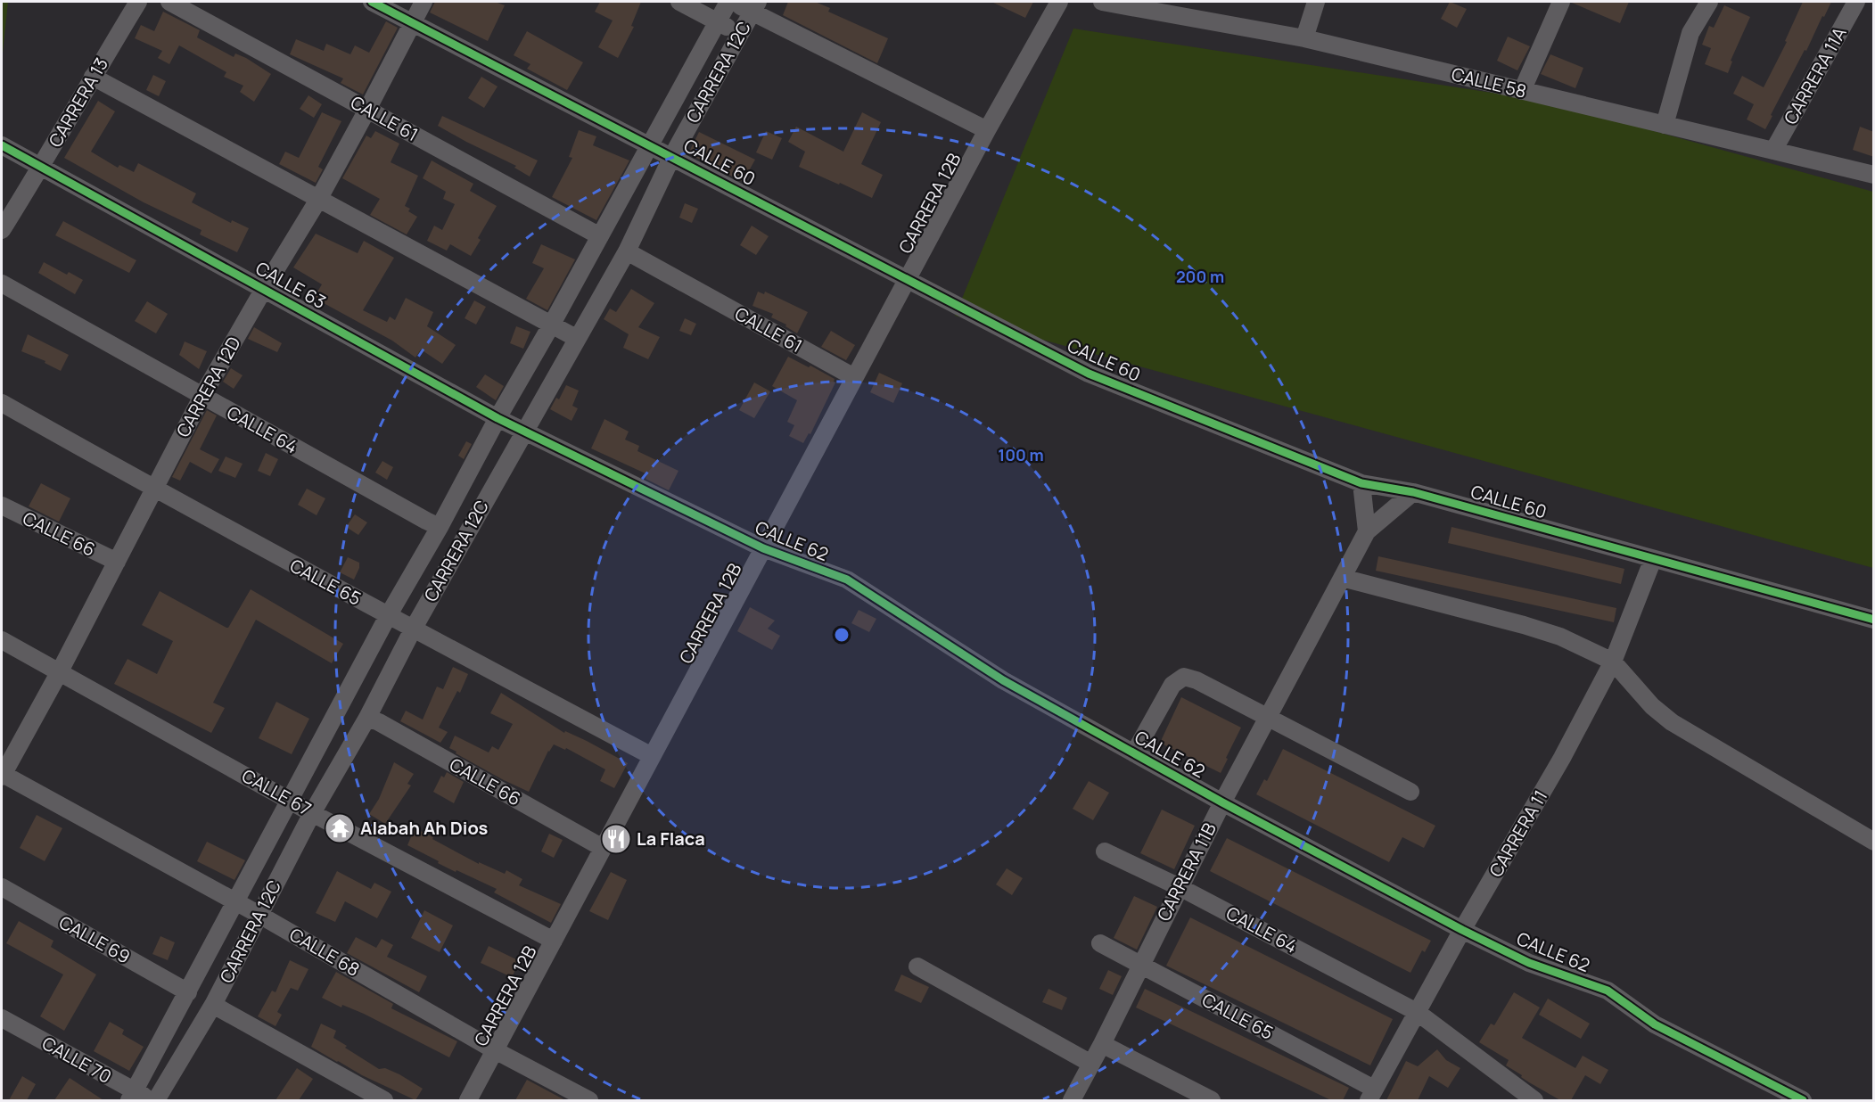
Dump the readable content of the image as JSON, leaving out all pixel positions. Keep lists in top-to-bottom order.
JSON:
{
  "streets": {
    "street": [
      "CARRERA 12C",
      "CARRERA 11A",
      "CALLE 58",
      "CARRERA 13",
      "CALLE 61",
      "CALLE 60",
      "CARRERA 12B",
      "CALLE 63",
      "CARRERA 12D",
      "CALLE 64",
      "CALLE 66",
      "CALLE 62",
      "CALLE 65",
      "CALLE 67",
      "CARRERA 11",
      "CARRERA 11B",
      "CALLE 69",
      "CALLE 68",
      "CALLE 70"
    ]
  },
  "crossings": [
    ["CARRERA 12C", "CALLE 61"],
    ["CARRERA 12C", "CALLE 60"],
    ["CARRERA 12C", "CALLE 63"],
    ["CARRERA 12C", "CALLE 64"],
    ["CARRERA 12C", "CALLE 66"],
    ["CARRERA 12C", "CALLE 62"],
    ["CARRERA 12C", "CALLE 65"],
    ["CARRERA 12C", "CALLE 67"],
    ["CARRERA 12C", "CALLE 69"],
    ["CARRERA 12C", "CALLE 68"],
    ["CARRERA 12C", "CALLE 70"],
    ["CARRERA 11A", "CALLE 58"],
    ["CARRERA 13", "CALLE 63"],
    ["CALLE 61", "CARRERA 12B"],
    ["CALLE 61", "CARRERA 12D"],
    ["CALLE 60", "CARRERA 12B"],
    ["CALLE 60", "CARRERA 12D"],
    ["CALLE 60", "CARRERA 11"],
    ["CALLE 60", "CARRERA 11B"],
    ["CARRERA 12B", "CALLE 66"],
    ["CARRERA 12B", "CALLE 62"],
    ["CARRERA 12B", "CALLE 65"],
    ["CARRERA 12B", "CALLE 67"],
    ["CARRERA 12B", "CALLE 68"],
    ["CALLE 63", "CARRERA 12D"],
    ["CALLE 63", "CALLE 62"],
    ["CARRERA 12D", "CALLE 64"],
    ["CARRERA 12D", "CALLE 66"],
    ["CARRERA 12D", "CALLE 65"],
    ["CARRERA 12D", "CALLE 67"],
    ["CARRERA 12D", "CALLE 68"],
    ["CALLE 64", "CARRERA 11"],
    ["CALLE 64", "CARRERA 11B"],
    ["CALLE 62", "CARRERA 11"],
    ["CALLE 62", "CARRERA 11B"],
    ["CALLE 65", "CARRERA 11"],
    ["CALLE 65", "CARRERA 11B"]
  ],
  "places": {
    "temple": ["Alabah Ah Dios"],
    "restaurant": ["La Flaca"]
  },
  "rings": ["200 m", "100 m"]
}
